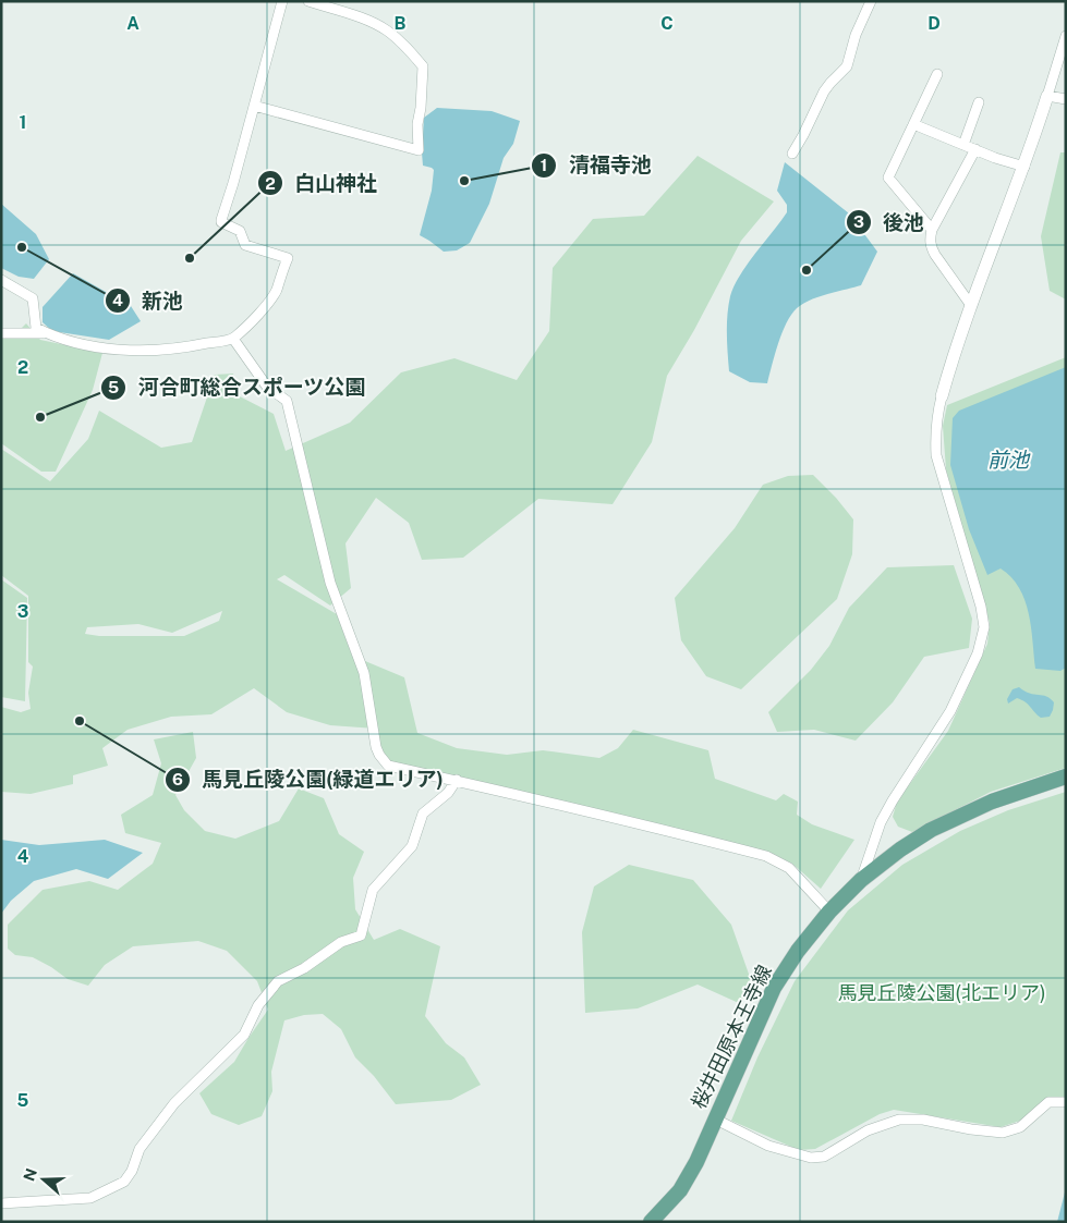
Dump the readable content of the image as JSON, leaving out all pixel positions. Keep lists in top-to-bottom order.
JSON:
{
  "streets": {
    "main road": ["桜井田原本王寺線"]
  },
  "water": ["前池"],
  "parks": ["馬見丘陵公園(北エリア)"],
  "places": [
    "清福寺池",
    "新池",
    "白山神社",
    "後池",
    "河合町総合スポーツ公園",
    "馬見丘陵公園(緑道エリア)"
  ],
  "north": "left",
  "grid": {
    "columns": [
      "A",
      "B",
      "C",
      "D"
    ],
    "rows": [
      "1",
      "2",
      "3",
      "4",
      "5"
    ]
  }
}
